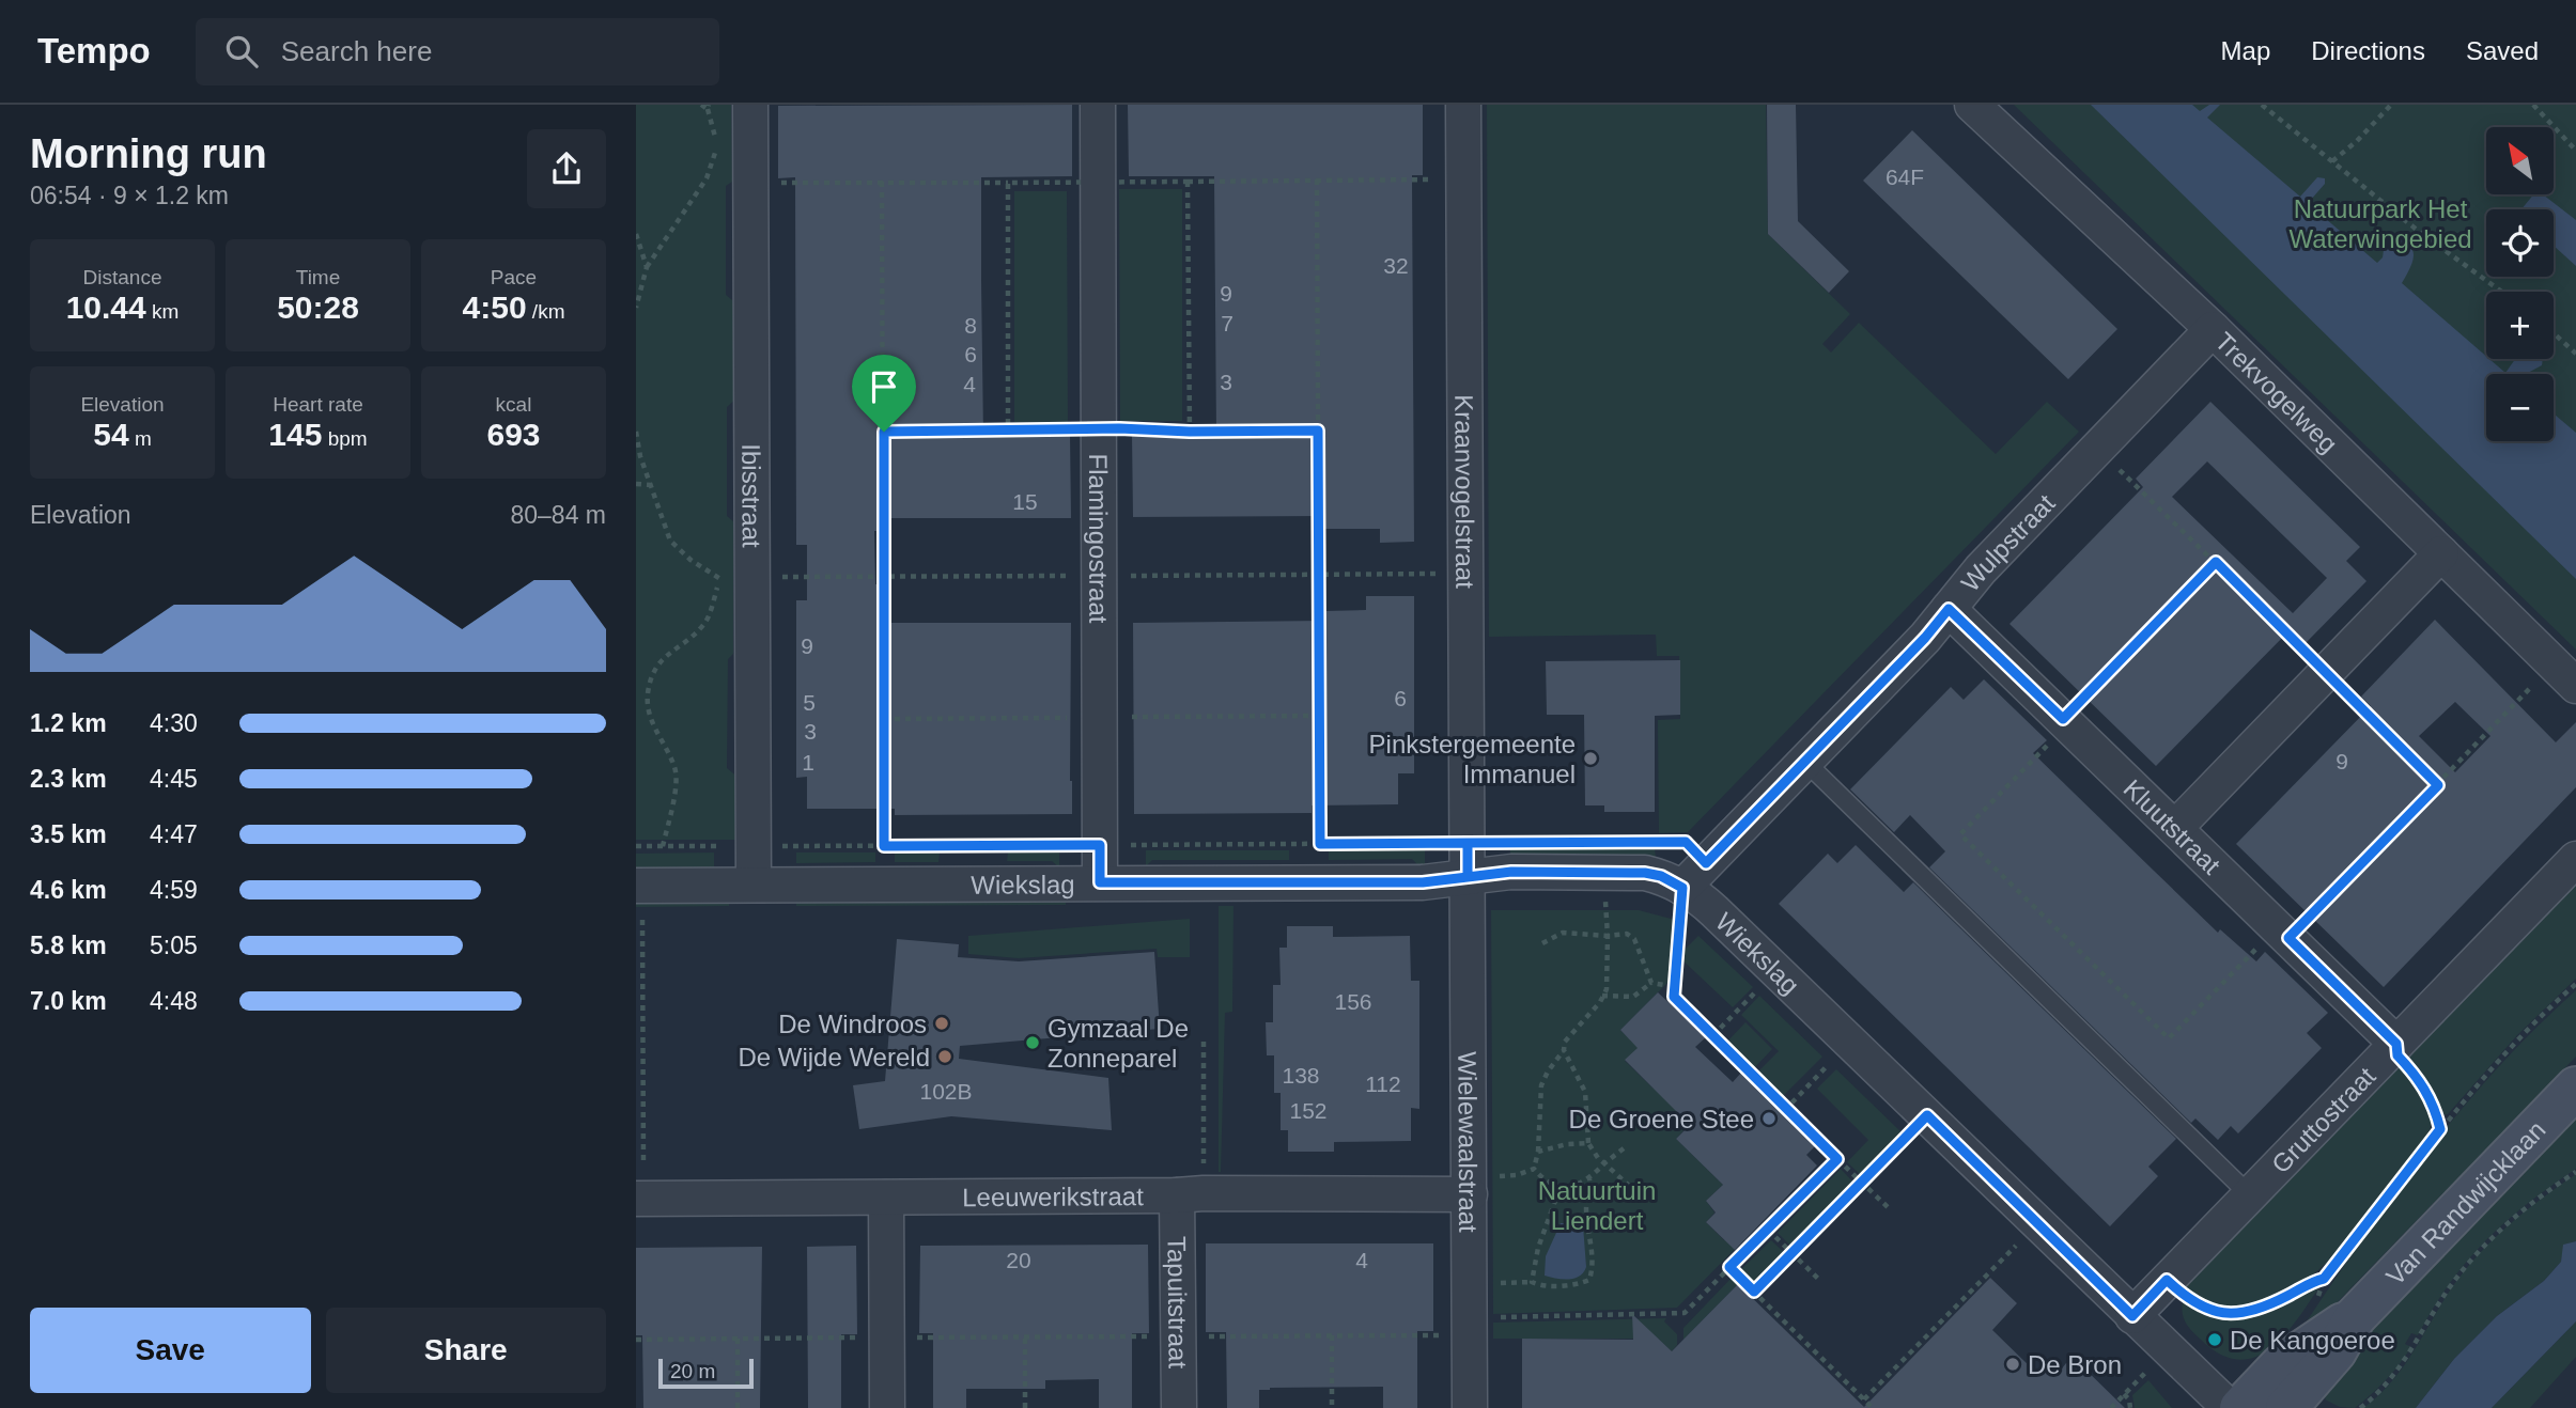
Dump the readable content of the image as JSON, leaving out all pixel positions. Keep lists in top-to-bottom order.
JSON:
{
  "streets": {
    "street": [
      "Trekvogelweg",
      "Kraanvogelstraat",
      "Ibisstraat",
      "Flamingostraat",
      "Wulpstraat",
      "Kluutstraat",
      "Wiekslag",
      "Gruttostraat",
      "Wielewaalstraat",
      "Leeuwerikstraat",
      "Van Randwijcklaan",
      "Tapuitstraat"
    ]
  },
  "crossings": [
    ["Trekvogelweg", "Wulpstraat"],
    ["Kraanvogelstraat", "Wiekslag"],
    ["Kraanvogelstraat", "Wielewaalstraat"],
    ["Ibisstraat", "Wiekslag"],
    ["Flamingostraat", "Wiekslag"],
    ["Wulpstraat", "Kluutstraat"],
    ["Wulpstraat", "Wiekslag"],
    ["Kluutstraat", "Gruttostraat"],
    ["Wiekslag", "Gruttostraat"],
    ["Wiekslag", "Wielewaalstraat"],
    ["Wielewaalstraat", "Leeuwerikstraat"],
    ["Leeuwerikstraat", "Tapuitstraat"]
  ],
  "parks": ["Natuurpark Het Waterwingebied", "Natuurtuin Liendert"],
  "places": [
    "Pinkstergemeente Immanuel",
    "De Windroos",
    "Gymzaal De Zonneparel",
    "De Wijde Wereld",
    "De Groene Stee",
    "De Kangoeroe",
    "De Bron"
  ],
  "house_numbers": [
    "64F",
    "32",
    "9",
    "7",
    "8",
    "6",
    "3",
    "4",
    "15",
    "9",
    "6",
    "5",
    "3",
    "9",
    "1",
    "156",
    "138",
    "112",
    "102B",
    "152",
    "20",
    "4"
  ],
  "scale_bar": "20 m",
  "north": "top left",
  "page": {
    "header": "Tempo",
    "search": "Search here",
    "nav": ["Map", "Directions", "Saved"],
    "heading": ["Morning run", "06:54 · 9 × 1.2 km"],
    "map_buttons": ["+", "−"],
    "stats": [
      ["Distance", "10.44 km"],
      ["Time", "50:28"],
      ["Pace", "4:50 /km"],
      ["Elevation", "54 m"],
      ["Heart rate", "145 bpm"],
      ["kcal", "693"]
    ],
    "chart": ["Elevation", "80–84 m"],
    "list": [
      {
        "name": "1.2 km",
        "note": "4:30"
      },
      {
        "name": "2.3 km",
        "note": "4:45"
      },
      {
        "name": "3.5 km",
        "note": "4:47"
      },
      {
        "name": "4.6 km",
        "note": "4:59"
      },
      {
        "name": "5.8 km",
        "note": "5:05"
      },
      {
        "name": "7.0 km",
        "note": "4:48"
      }
    ],
    "buttons": ["Save", "Share"],
    "scale": "20 m"
  }
}
